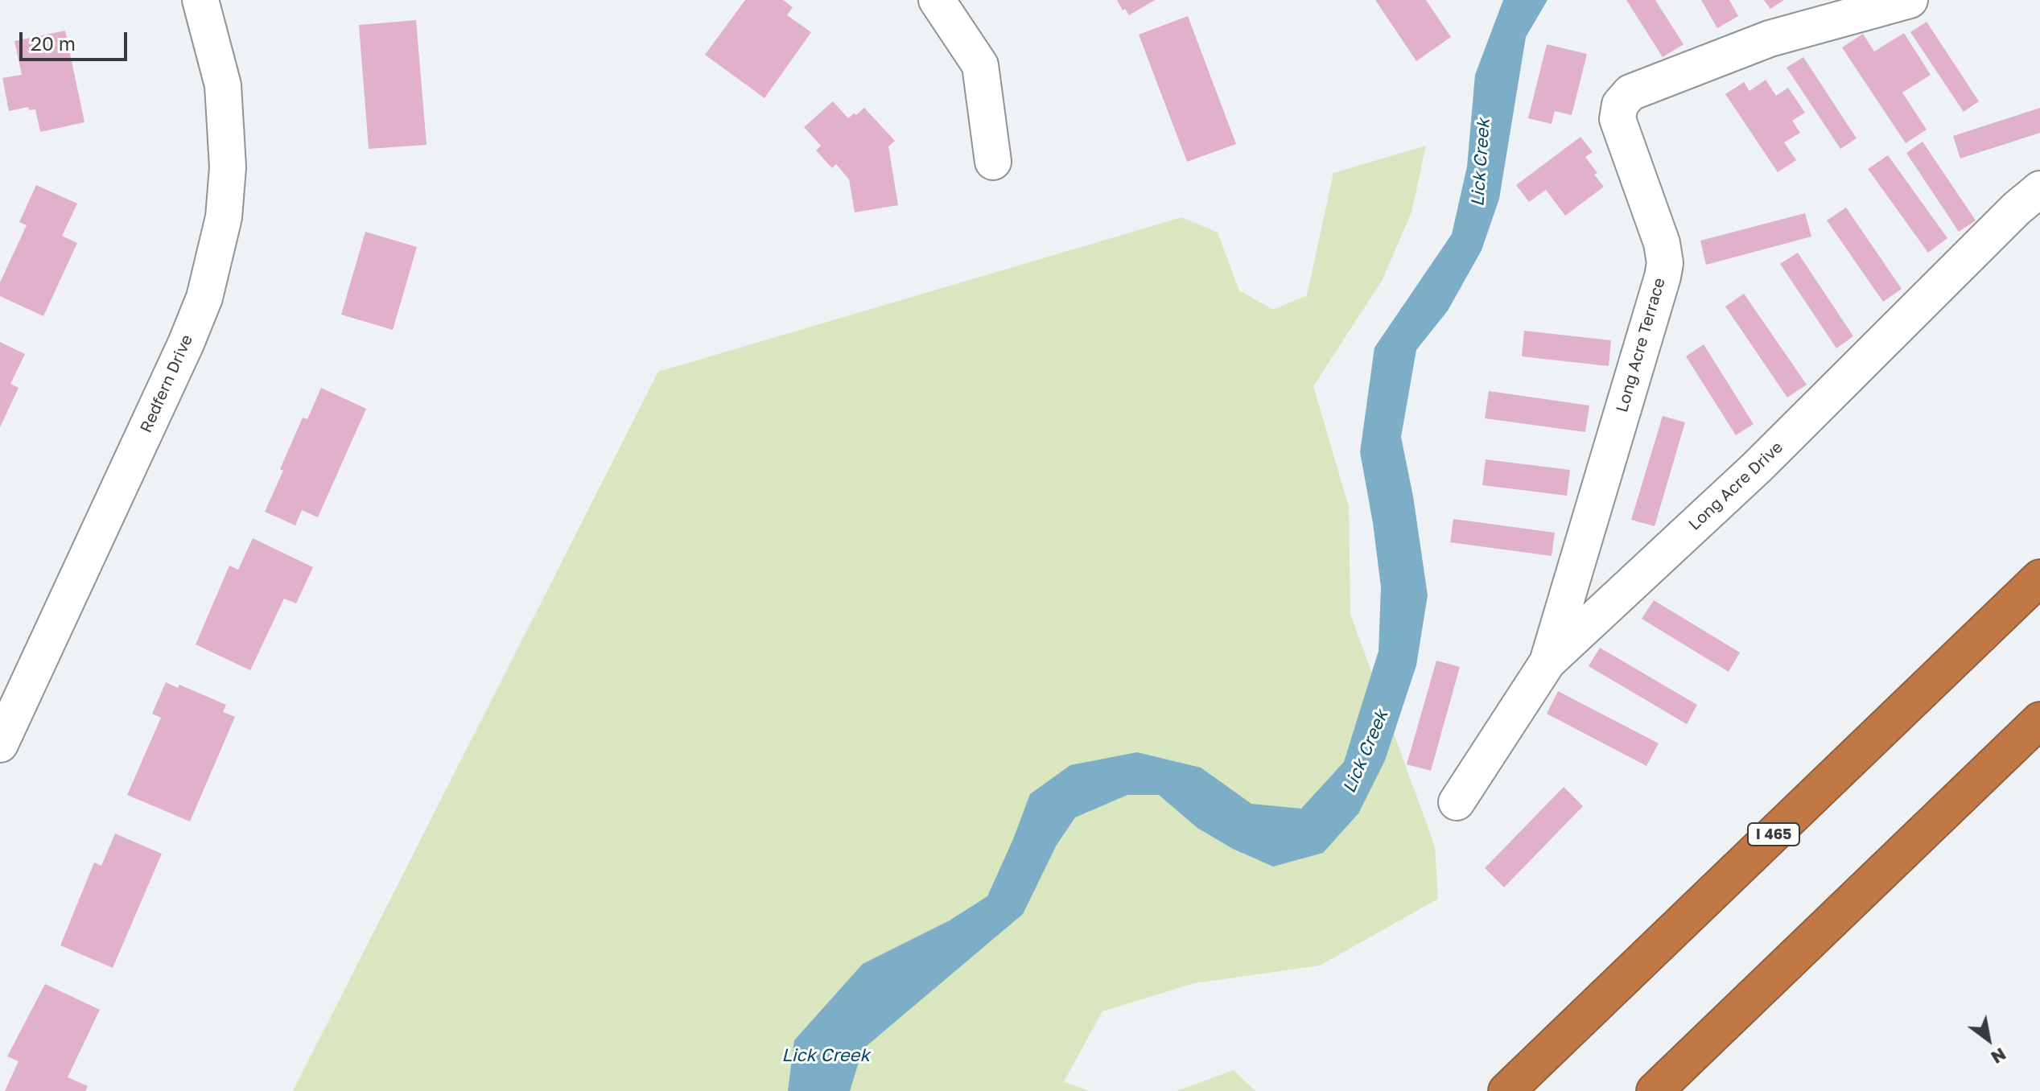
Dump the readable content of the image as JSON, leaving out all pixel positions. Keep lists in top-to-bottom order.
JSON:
{
  "streets": {
    "highway": ["I 465"],
    "street": ["Long Acre Terrace", "Redfern Drive", "Long Acre Drive"]
  },
  "crossings": [
    ["Long Acre Terrace", "Long Acre Drive"]
  ],
  "water": ["Lick Creek"],
  "scale_bar": "20 m",
  "north": "bottom right"
}
